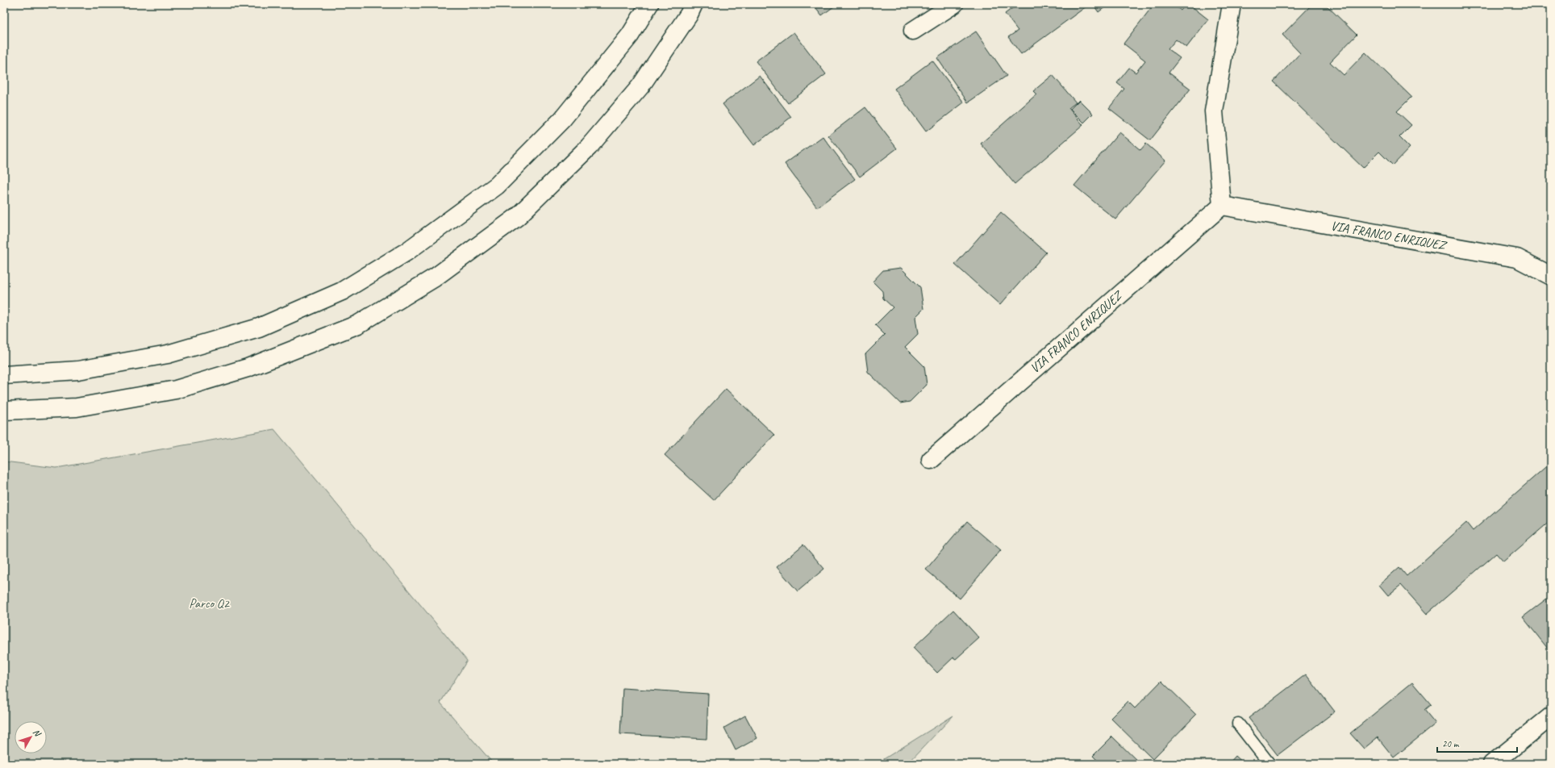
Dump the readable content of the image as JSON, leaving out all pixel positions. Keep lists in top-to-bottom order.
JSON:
{
  "streets": {
    "main road": ["VIA FRANCO ENRIQUEZ"]
  },
  "parks": ["Parco Q2"],
  "scale_bar": "20 m",
  "north": "top right"
}
